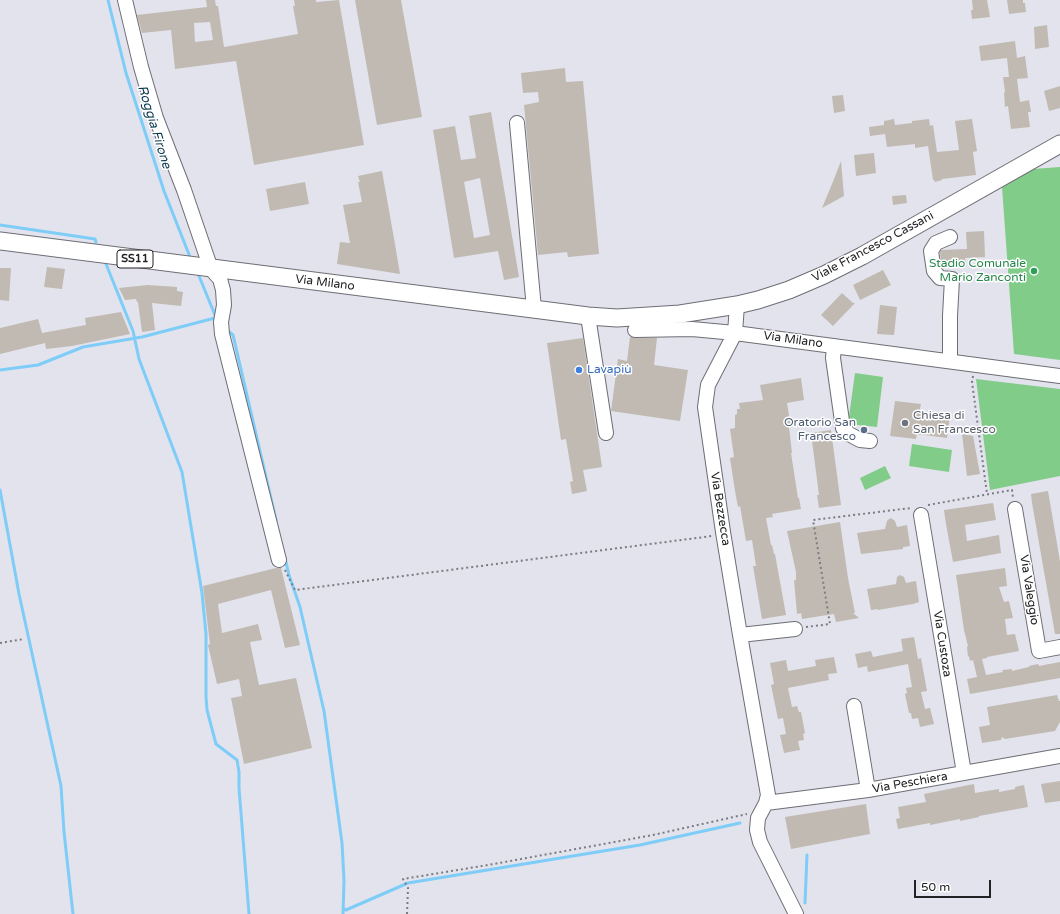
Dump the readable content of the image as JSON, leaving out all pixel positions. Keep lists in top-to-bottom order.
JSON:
{
  "streets": {
    "main road": ["Viale Francesco Cassani", "SS11", "Via Milano"],
    "street": [
      "Via Bezzecca",
      "Via Valeggio",
      "Via Custoza",
      "Via Peschiera"
    ]
  },
  "crossings": [
    ["Viale Francesco Cassani", "Via Milano"],
    ["Via Milano", "Via Bezzecca"],
    ["Via Bezzecca", "Via Peschiera"],
    ["Via Custoza", "Via Peschiera"]
  ],
  "water": ["Roggia Firone"],
  "places": [
    "Stadio Comunale Mario Zanconti",
    "Lavapiù",
    "Chiesa di San Francesco",
    "Oratorio San Francesco"
  ],
  "scale_bar": "50 m"
}
